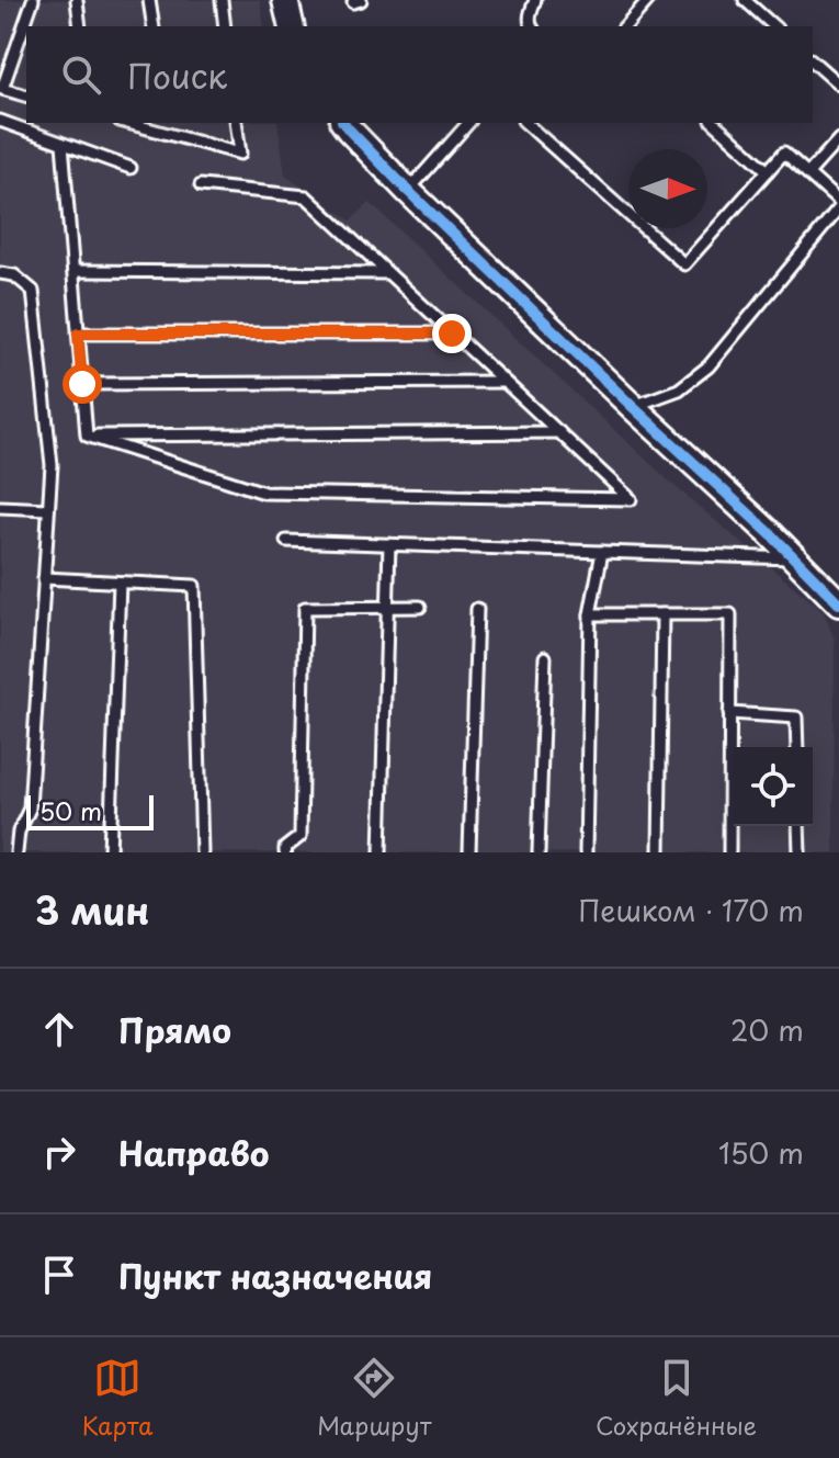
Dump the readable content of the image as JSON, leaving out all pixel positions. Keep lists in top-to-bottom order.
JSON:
{
  "scale_bar": "50 m",
  "north": "right",
  "page": {
    "search": "Поиск",
    "scale": "50 m",
    "heading": ["3 мин", "Пешком · 170 m"],
    "list": [
      ["Прямо", "20 m"],
      ["Направо", "150 m"],
      "Пункт назначения"
    ],
    "nav": ["Карта", "Маршрут", "Сохранённые"]
  }
}
